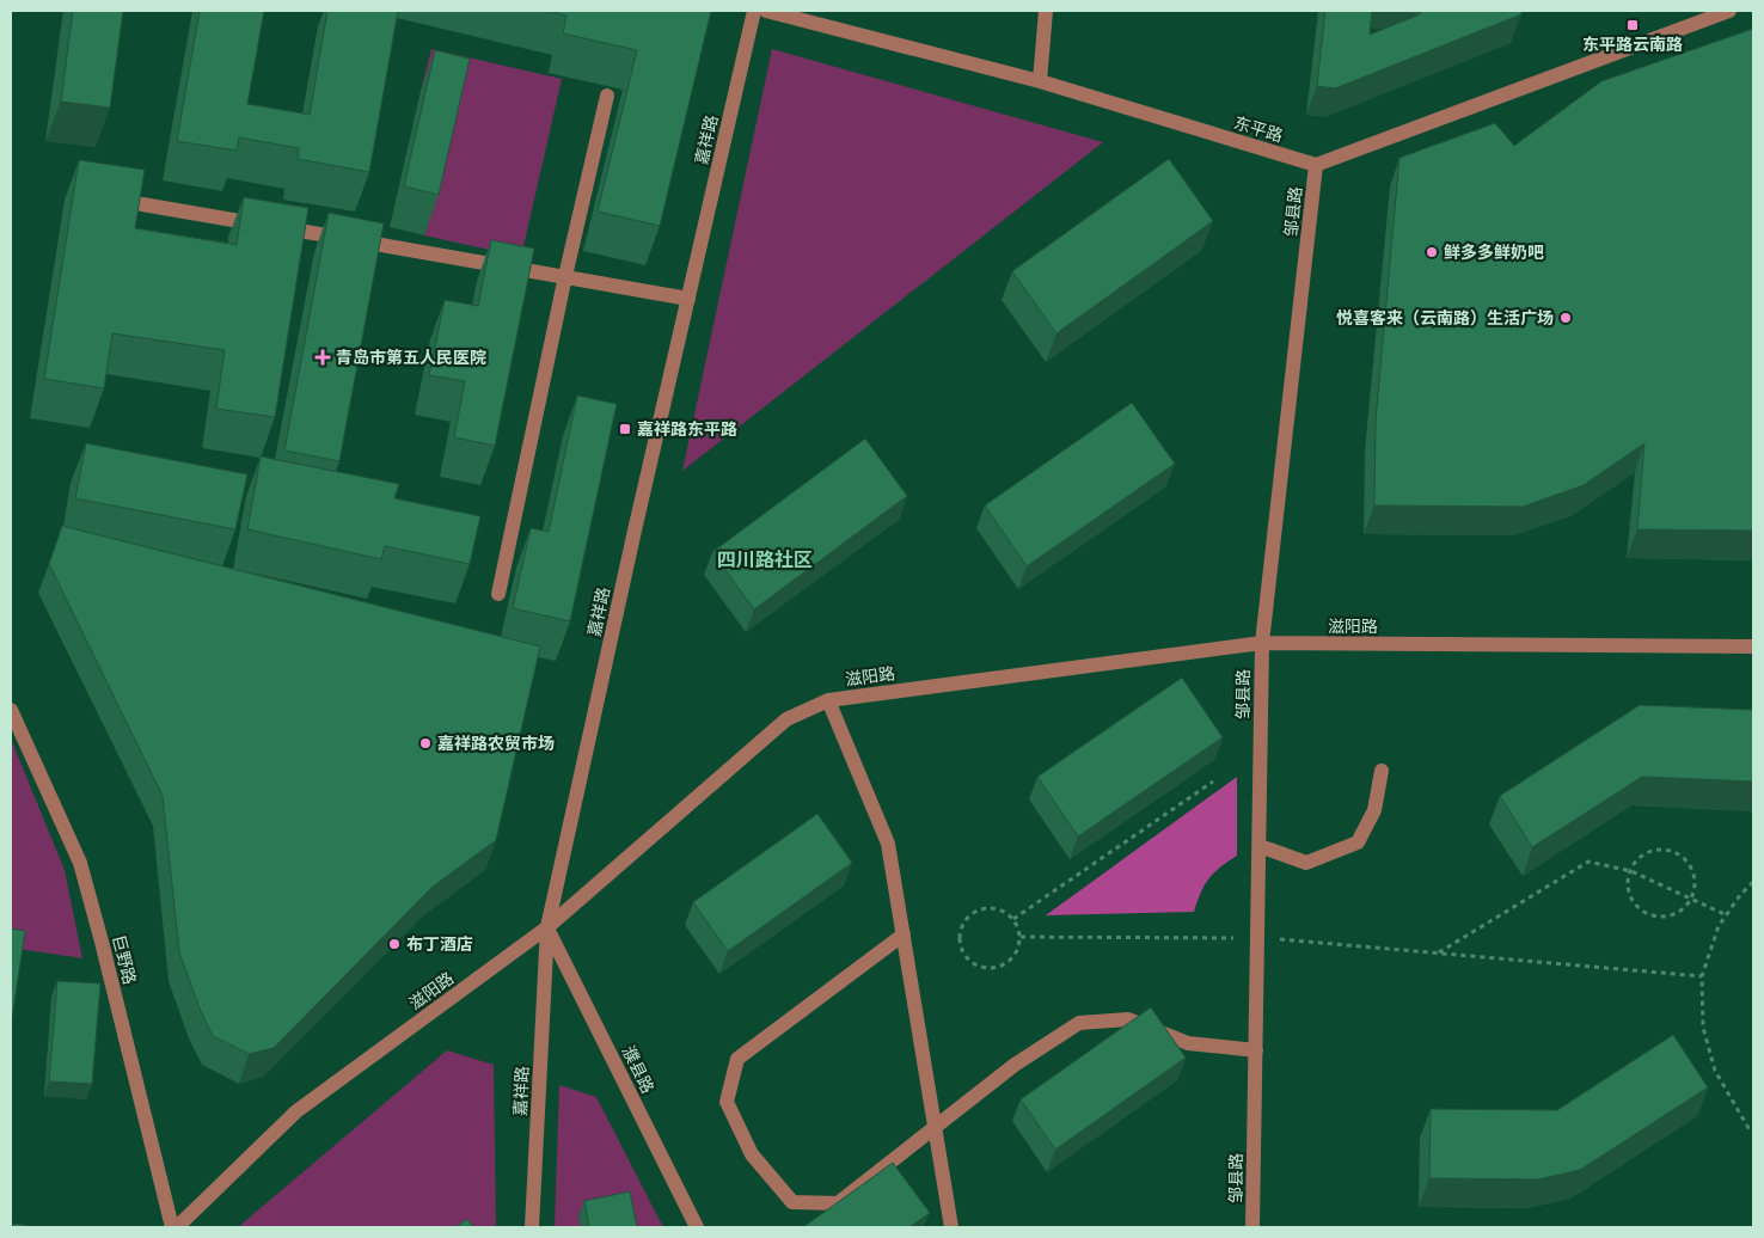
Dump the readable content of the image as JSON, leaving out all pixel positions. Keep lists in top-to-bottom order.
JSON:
{
  "streets": {
    "street": [
      "东平路",
      "嘉祥路",
      "邹县路",
      "滋阳路",
      "巨野路",
      "濮县路"
    ]
  },
  "crossings": [
    ["东平路", "邹县路"],
    ["嘉祥路", "滋阳路"],
    ["嘉祥路", "濮县路"],
    ["邹县路", "滋阳路"],
    ["滋阳路", "巨野路"],
    ["滋阳路", "濮县路"]
  ],
  "districts": ["四川路社区"],
  "places": {
    "transit": ["东平路云南路", "嘉祥路东平路"],
    "other": [
      "鲜多多鲜奶吧",
      "悦喜客来（云南路）生活广场",
      "嘉祥路农贸市场",
      "布丁酒店"
    ],
    "health": ["青岛市第五人民医院"]
  }
}
